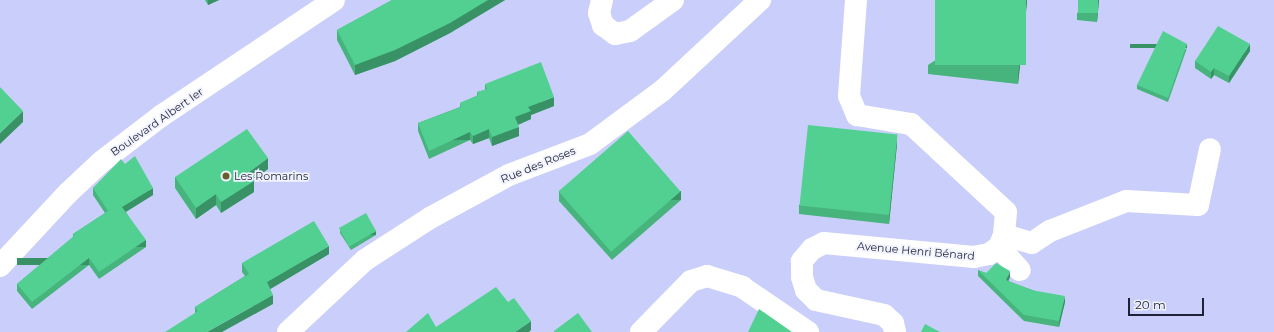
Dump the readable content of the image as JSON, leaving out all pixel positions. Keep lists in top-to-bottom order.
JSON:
{
  "streets": {
    "street": ["Boulevard Albert Ier", "Rue des Roses", "Avenue Henri Bénard"]
  },
  "places": ["Les Romarins"],
  "scale_bar": "20 m"
}
